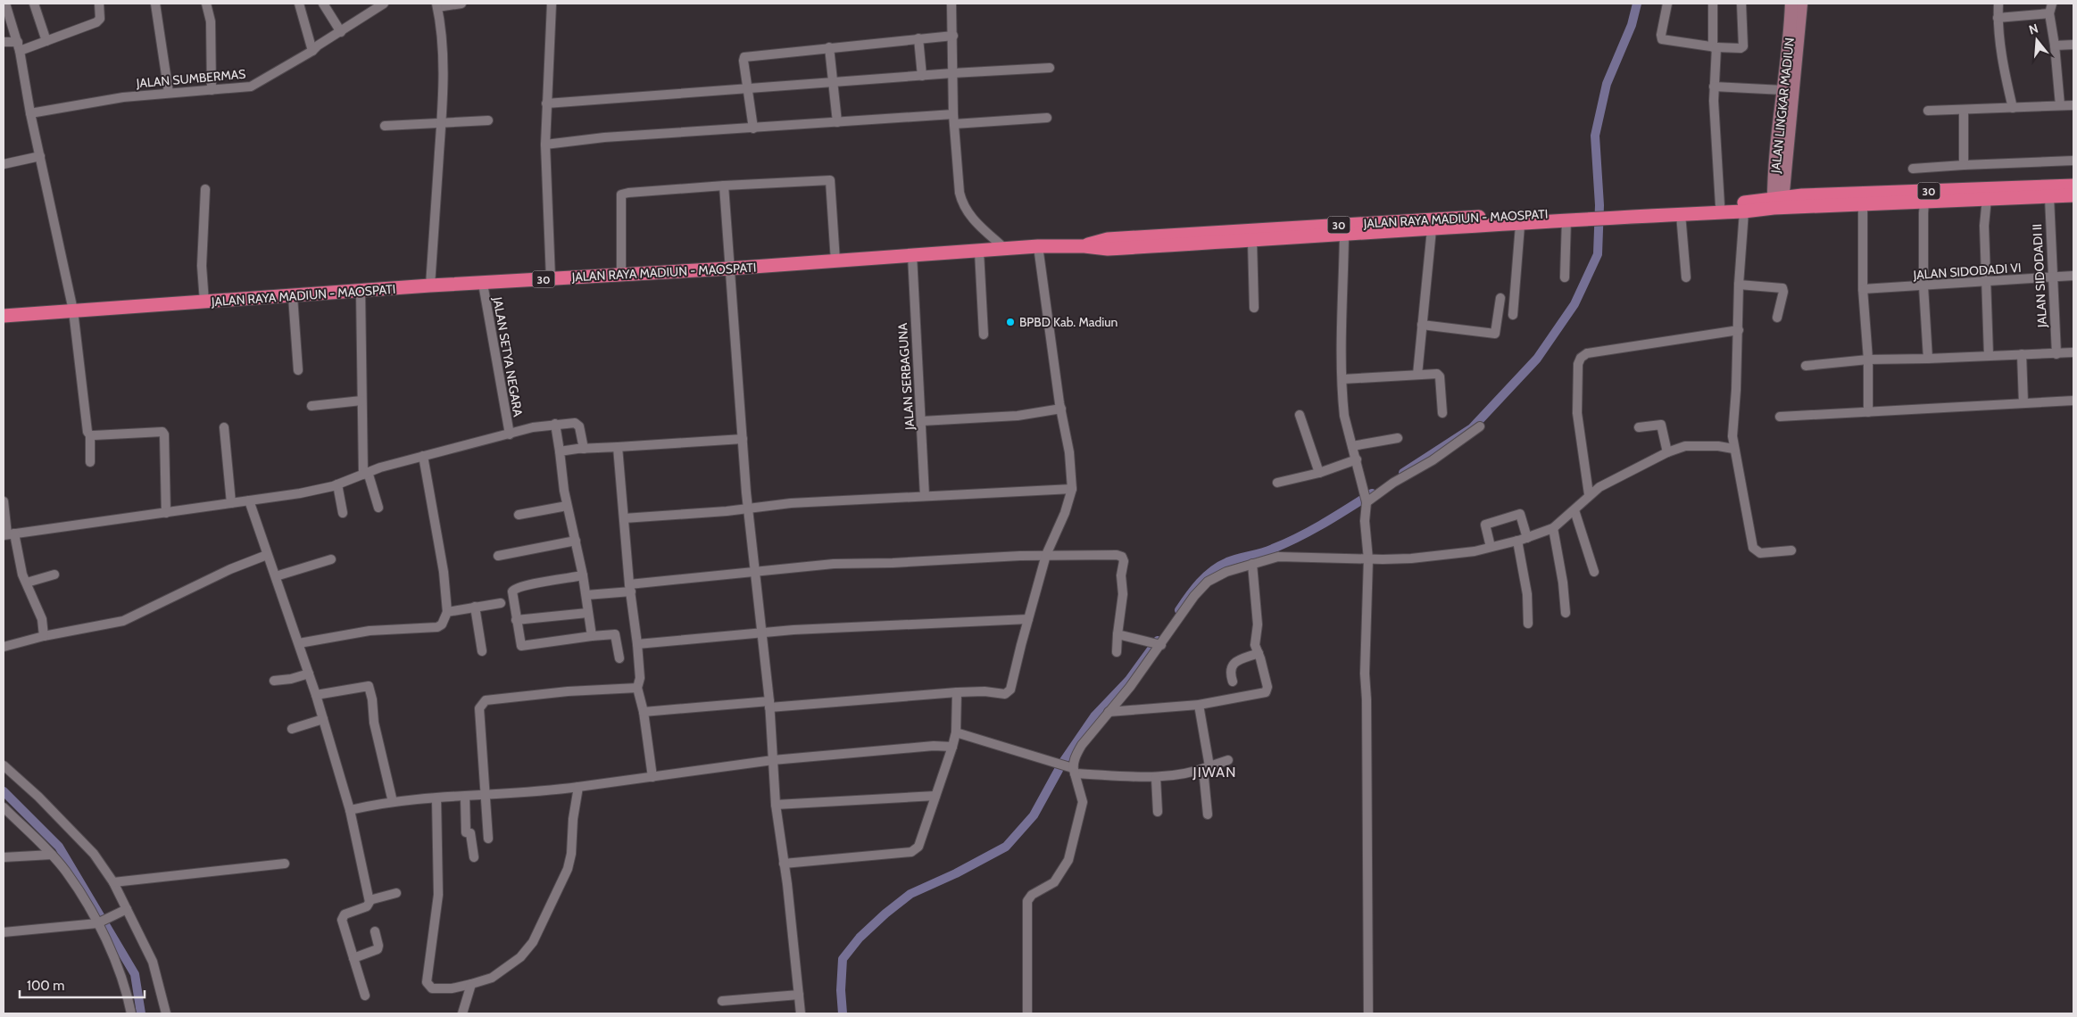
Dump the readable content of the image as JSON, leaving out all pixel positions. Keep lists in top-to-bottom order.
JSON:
{
  "streets": {
    "highway": ["30", "JALAN RAYA MADIUN - MAOSPATI"],
    "main road": ["JALAN LINGKAR MADIUN"],
    "street": [
      "JALAN SUMBERMAS",
      "JALAN SIDODADI VI",
      "JALAN SIDODADI II",
      "JALAN SETYA NEGARA",
      "JALAN SERBAGUNA"
    ]
  },
  "crossings": [
    ["JALAN LINGKAR MADIUN", "30"],
    ["JALAN LINGKAR MADIUN", "JALAN RAYA MADIUN - MAOSPATI"],
    ["30", "JALAN RAYA MADIUN - MAOSPATI"],
    ["30", "JALAN SIDODADI II"],
    ["JALAN RAYA MADIUN - MAOSPATI", "JALAN SETYA NEGARA"],
    ["JALAN RAYA MADIUN - MAOSPATI", "JALAN SERBAGUNA"],
    ["JALAN SIDODADI VI", "JALAN SIDODADI II"]
  ],
  "districts": ["JIWAN"],
  "places": ["BPBD Kab. Madiun"],
  "scale_bar": "100 m",
  "north": "top"
}
